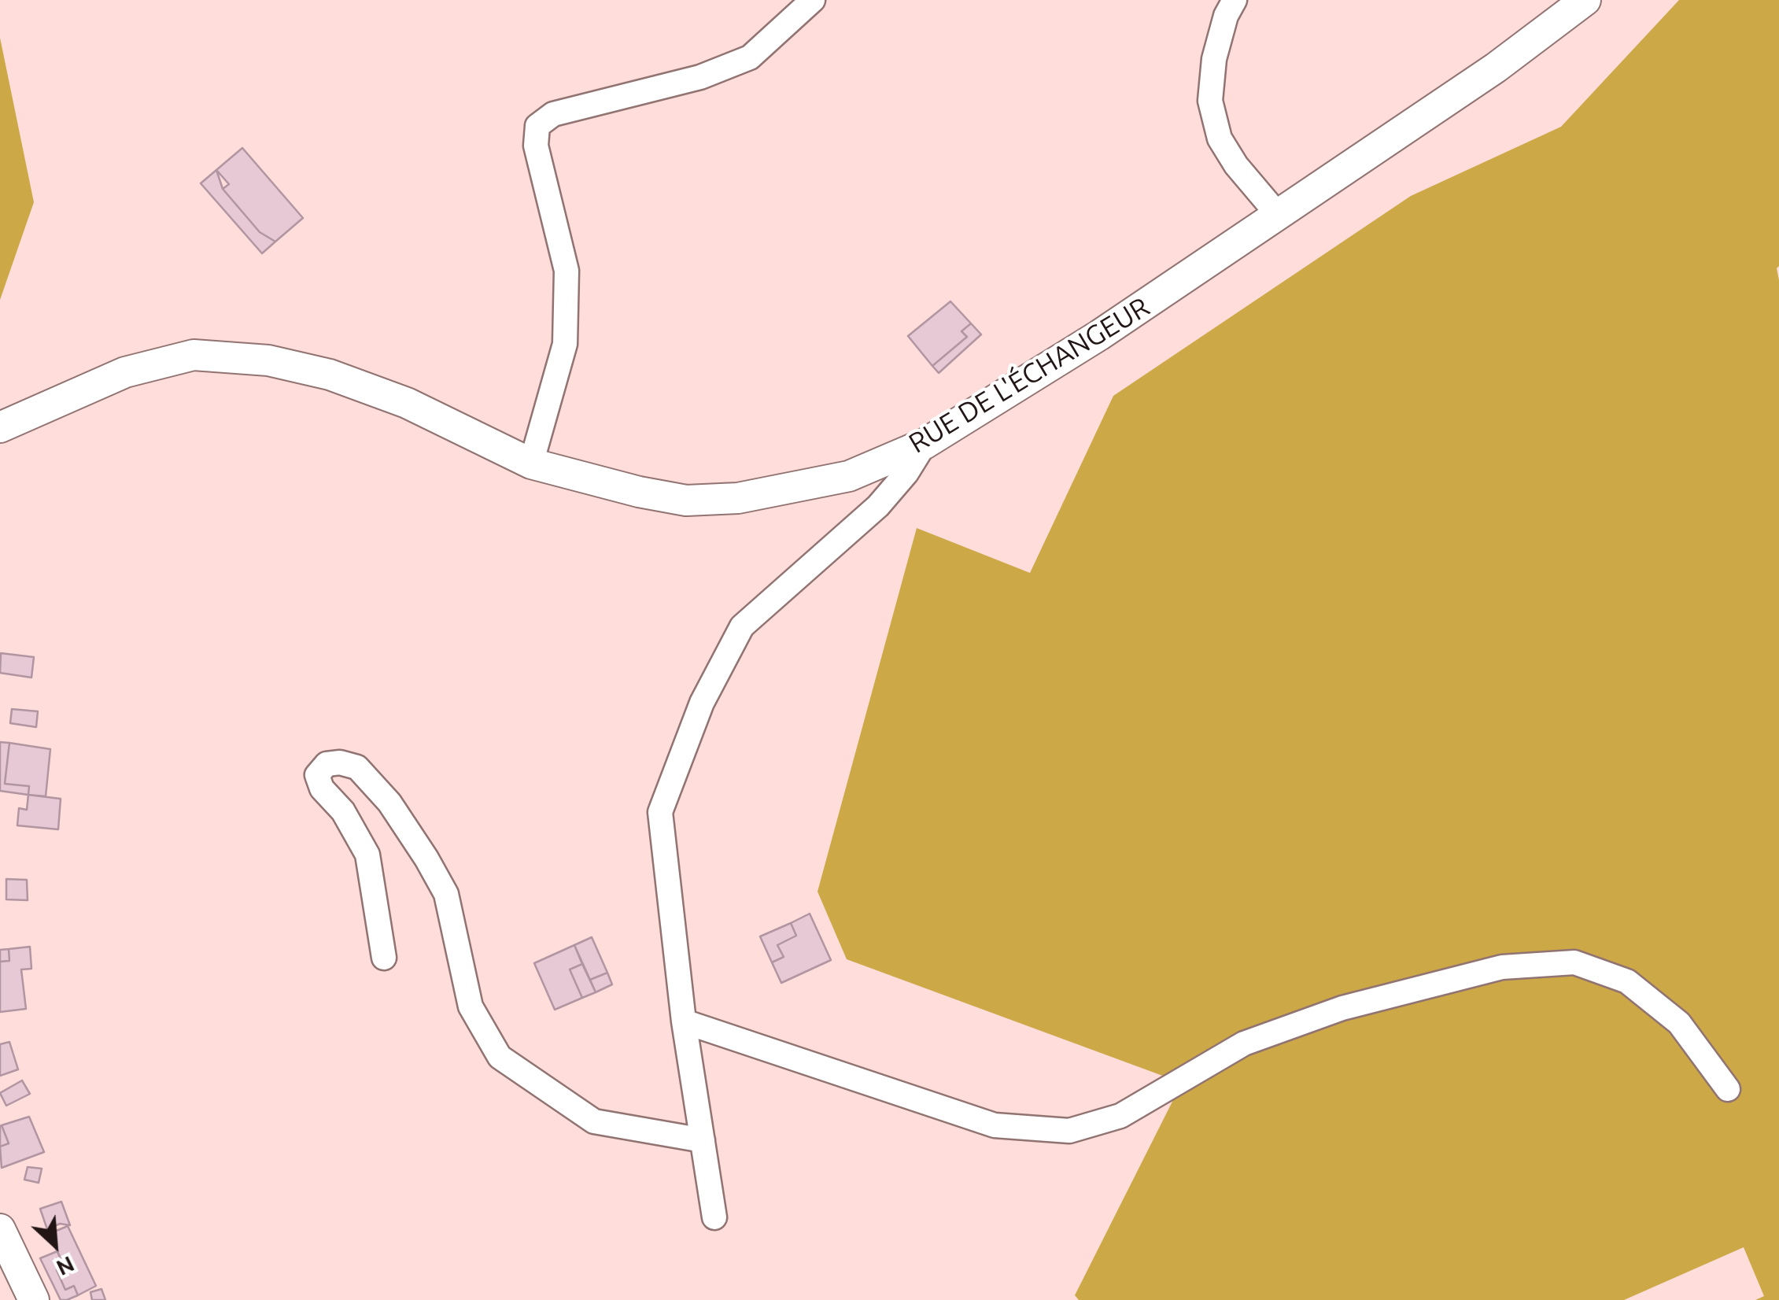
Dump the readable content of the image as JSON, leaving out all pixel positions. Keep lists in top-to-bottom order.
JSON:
{
  "streets": {
    "street": ["RUE DE L'ÉCHANGEUR"]
  },
  "north": "bottom right"
}
